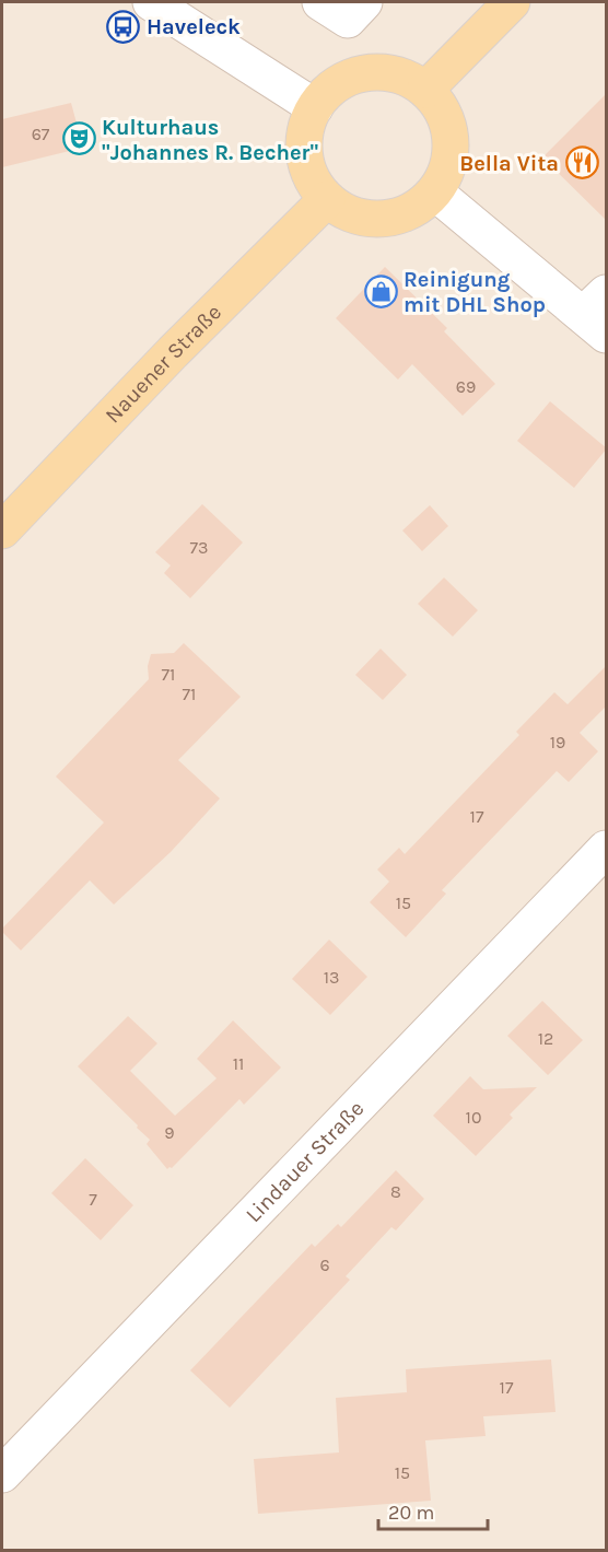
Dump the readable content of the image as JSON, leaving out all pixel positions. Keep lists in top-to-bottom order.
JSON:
{
  "streets": {
    "main road": ["Nauener Straße"],
    "street": ["Lindauer Straße"]
  },
  "places": {
    "bus stop": ["Haveleck"],
    "theatre": ["Kulturhaus \"Johannes R. Becher\""],
    "restaurant": ["Bella Vita"],
    "shop": ["Reinigung mit DHL Shop"]
  },
  "house_numbers": [
    "67",
    "69",
    "73",
    "71",
    "71",
    "19",
    "17",
    "15",
    "13",
    "12",
    "11",
    "10",
    "9",
    "8",
    "7",
    "6",
    "17",
    "15"
  ],
  "scale_bar": "20 m"
}
